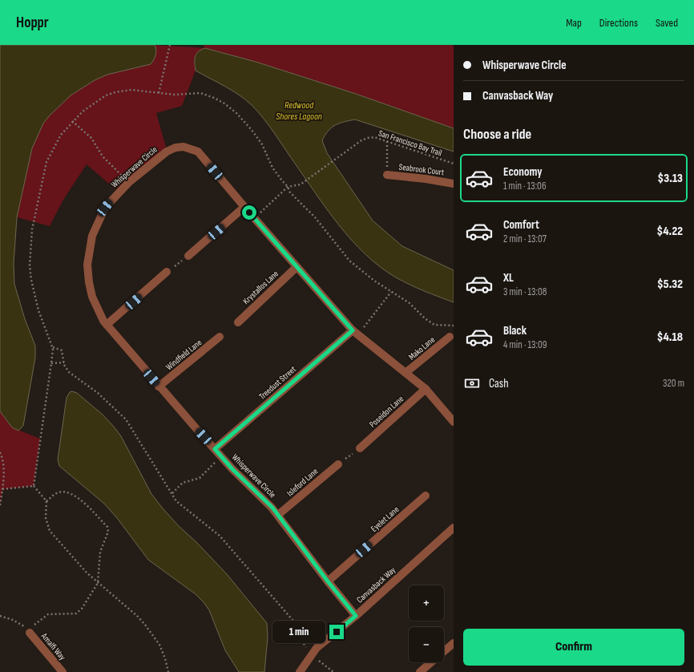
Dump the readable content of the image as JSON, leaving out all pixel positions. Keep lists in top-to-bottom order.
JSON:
{
  "streets": {
    "street": [
      "Whisperwave Circle",
      "Seabrook Court",
      "Krystallos Lane",
      "Mako Lane",
      "Windfield Lane",
      "Treedust Street",
      "Poseidon Lane",
      "Isleford Lane",
      "Eyelet Lane",
      "Canvasback Way",
      "Amalfi Way"
    ],
    "path": ["San Francisco Bay Trail"]
  },
  "crossings": [
    ["Whisperwave Circle", "Krystallos Lane"],
    ["Whisperwave Circle", "Mako Lane"],
    ["Whisperwave Circle", "Windfield Lane"],
    ["Whisperwave Circle", "Treedust Street"],
    ["Whisperwave Circle", "Poseidon Lane"],
    ["Whisperwave Circle", "Isleford Lane"],
    ["Whisperwave Circle", "Eyelet Lane"],
    ["Whisperwave Circle", "Canvasback Way"]
  ],
  "water": ["Redwood Shores Lagoon"],
  "page": {
    "header": "Hoppr",
    "nav": ["Map", "Directions", "Saved"],
    "banner": ["Whisperwave Circle", "Canvasback Way"],
    "heading": "Choose a ride",
    "list": [
      {
        "name": "Economy",
        "note": "1 min · 13:06",
        "value": "$3.13"
      },
      {
        "name": "Comfort",
        "note": "2 min · 13:07",
        "value": "$4.22"
      },
      {
        "name": "XL",
        "note": "3 min · 13:08",
        "value": "$5.32"
      },
      {
        "name": "Black",
        "note": "4 min · 13:09",
        "value": "$4.18"
      }
    ],
    "pay": ["Cash", "320 m"],
    "map_buttons": ["+", "−"],
    "bubble": "1 min",
    "buttons": "Confirm"
  }
}
